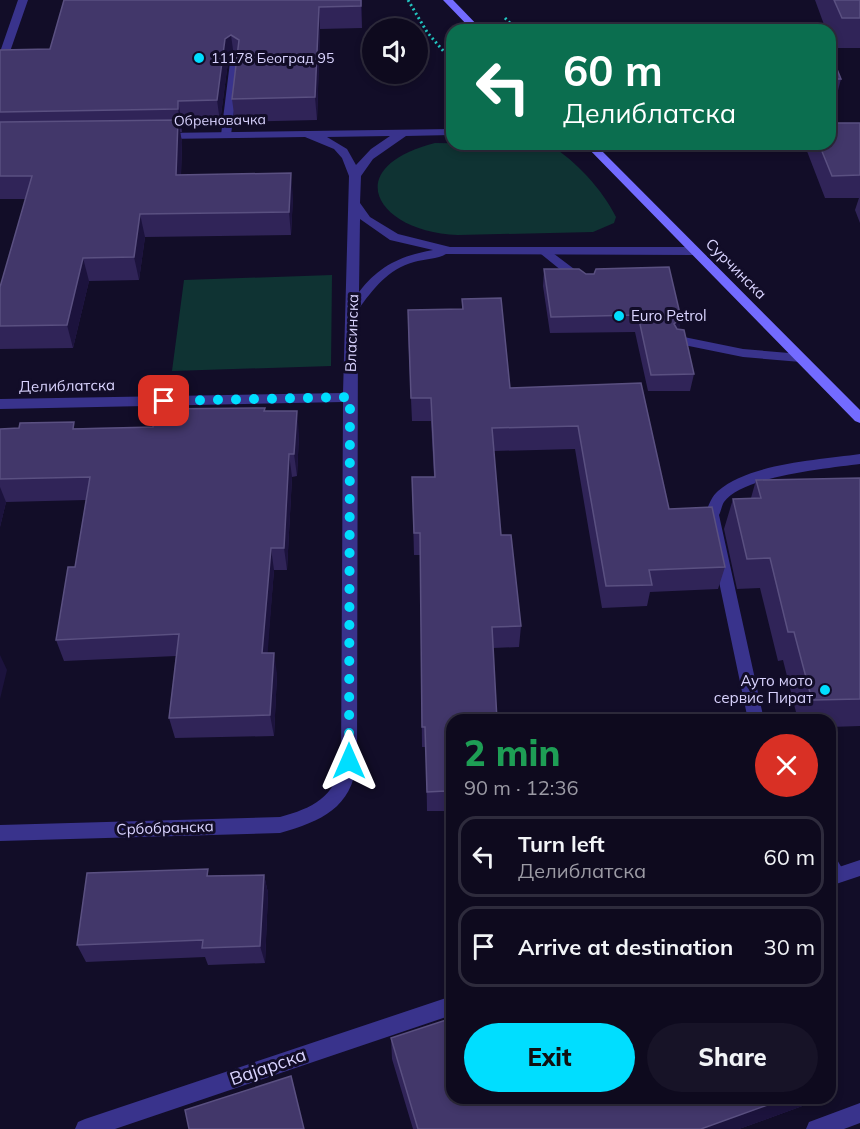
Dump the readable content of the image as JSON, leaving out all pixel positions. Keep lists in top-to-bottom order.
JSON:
{
  "streets": {
    "main road": ["Сурчинска"],
    "street": [
      "Обреновачка",
      "Власинска",
      "Делиблатска",
      "Србобранска",
      "Вајарска"
    ]
  },
  "crossings": [
    ["Обреновачка", "Власинска"],
    ["Власинска", "Делиблатска"],
    ["Власинска", "Србобранска"]
  ],
  "places": ["11178 Београд 95", "Euro Petrol", "Ауто мото сервис Пират"],
  "page": {
    "turn": ["60 m", "Делиблатска"],
    "heading": ["2 min", "90 m · 12:36"],
    "list": [
      {
        "name": "Turn left",
        "note": "Делиблатска",
        "value": "60 m"
      },
      {
        "name": "Arrive at destination",
        "value": "30 m"
      }
    ],
    "buttons": ["Exit", "Share"]
  }
}
